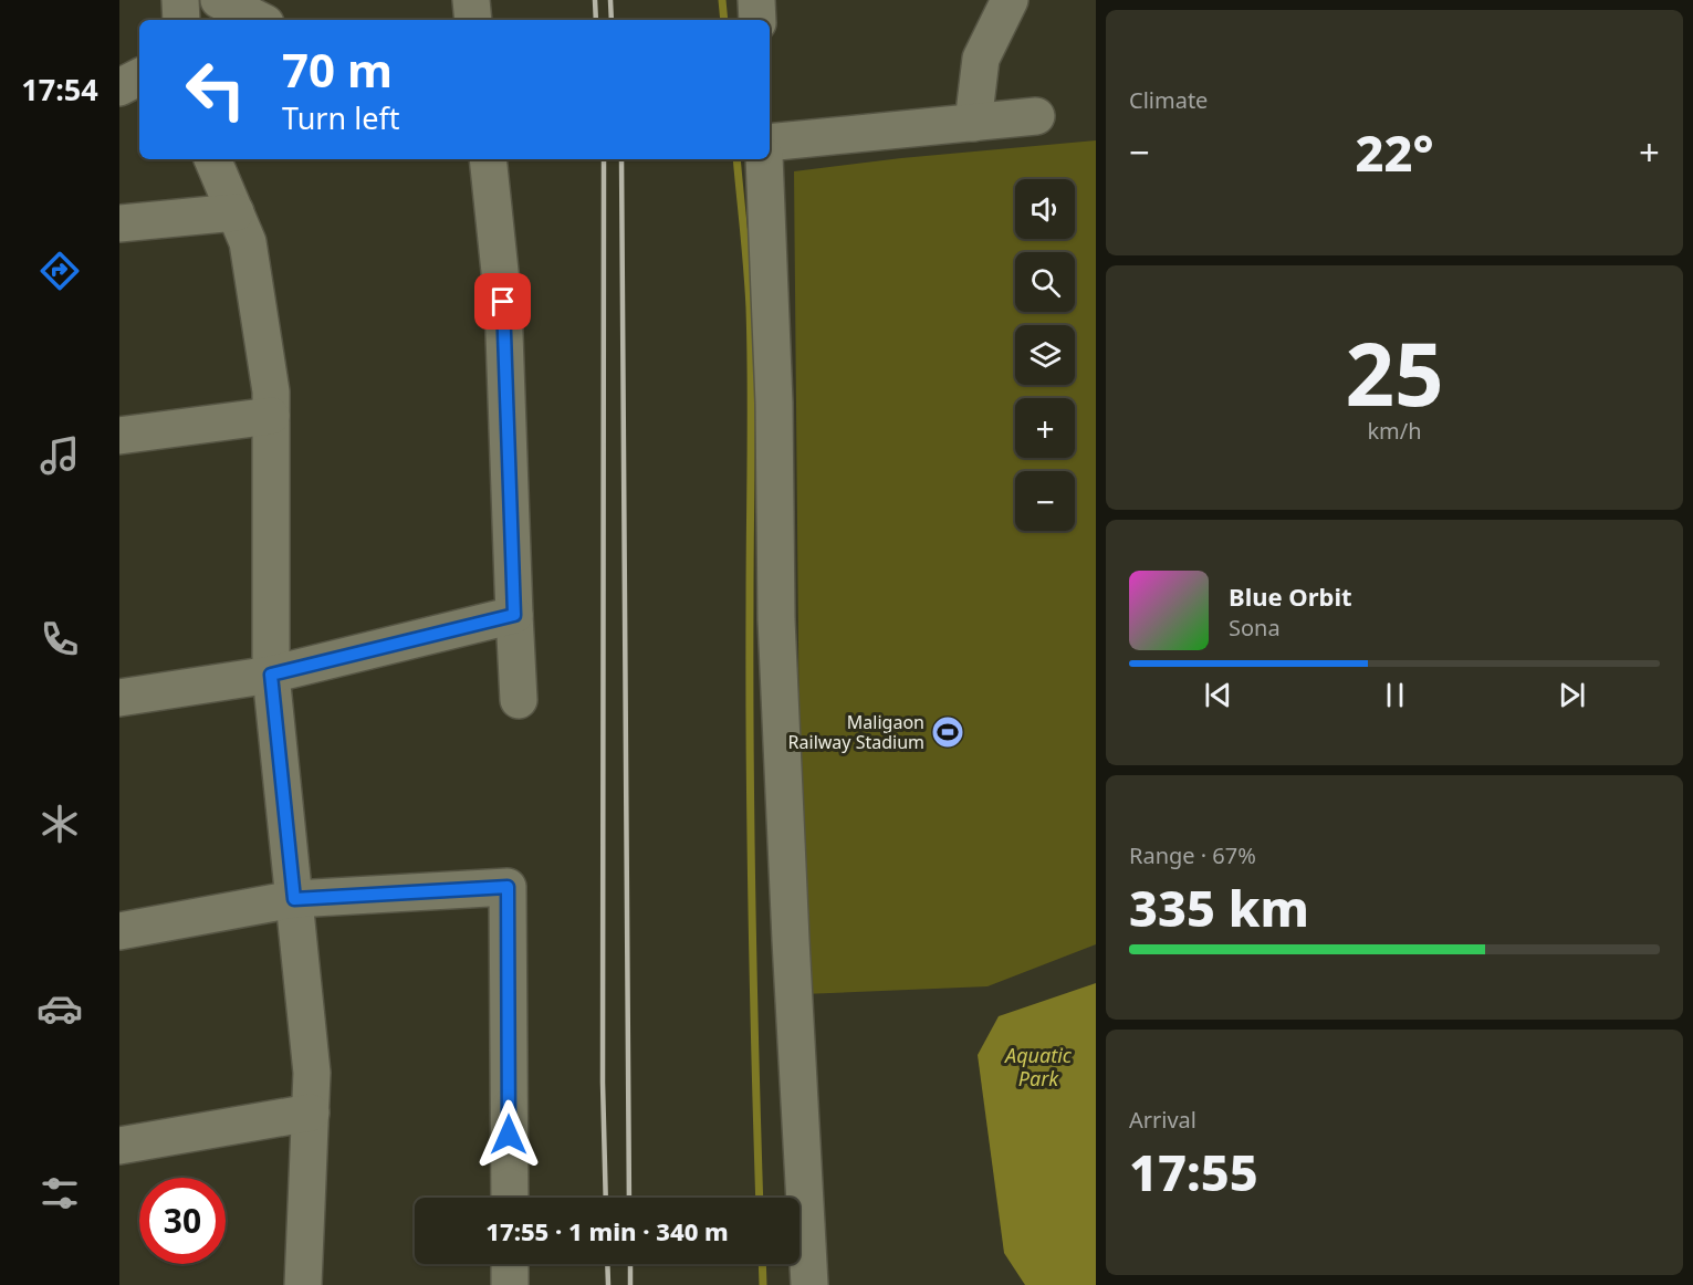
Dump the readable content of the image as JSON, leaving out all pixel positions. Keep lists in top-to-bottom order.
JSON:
{
  "water": ["Aquatic Park"],
  "places": {
    "sports": ["Maligaon Railway Stadium"]
  },
  "page": {
    "tabs": "17:54",
    "tile": [
      "Climate",
      ["25", "km/h"],
      ["Range · 67%", "335 km"],
      ["Arrival", "17:55"]
    ],
    "turn": ["70 m", "Turn left"],
    "heat": ["−", "22°", "+"],
    "map_buttons": ["+", "−"],
    "song": ["Blue Orbit", "Sona"],
    "limit": "30",
    "trip": "17:55 · 1 min · 340 m"
  }
}
